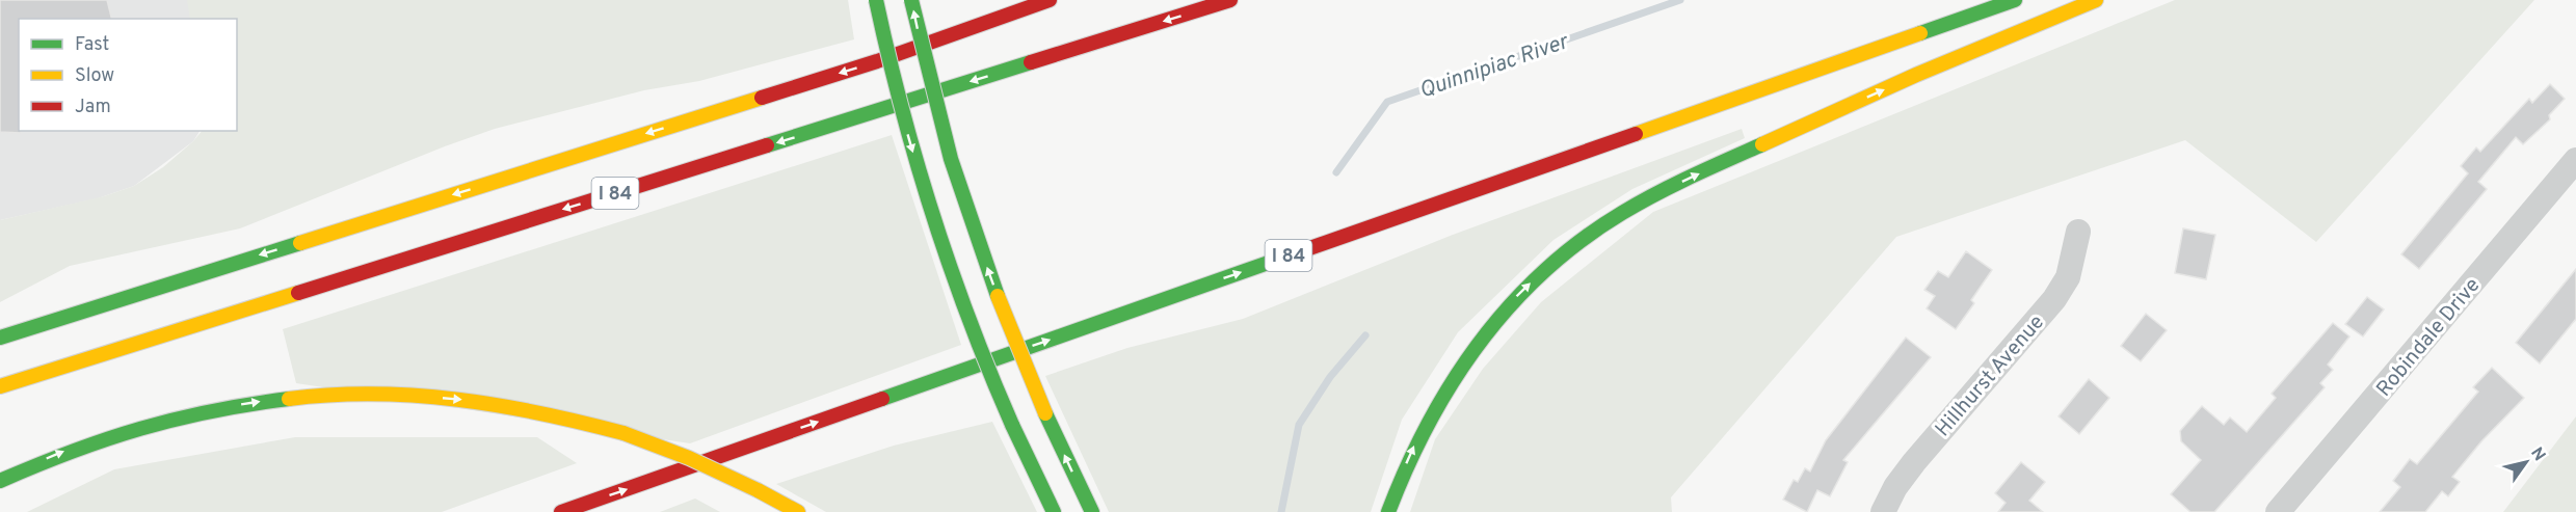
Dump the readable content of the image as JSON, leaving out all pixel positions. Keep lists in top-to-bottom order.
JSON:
{
  "streets": {
    "highway": ["I 84"],
    "street": ["Robindale Drive", "Hillhurst Avenue"]
  },
  "water": ["Quinnipiac River"],
  "legend": ["Fast", "Slow", "Jam"],
  "north": "top right"
}
